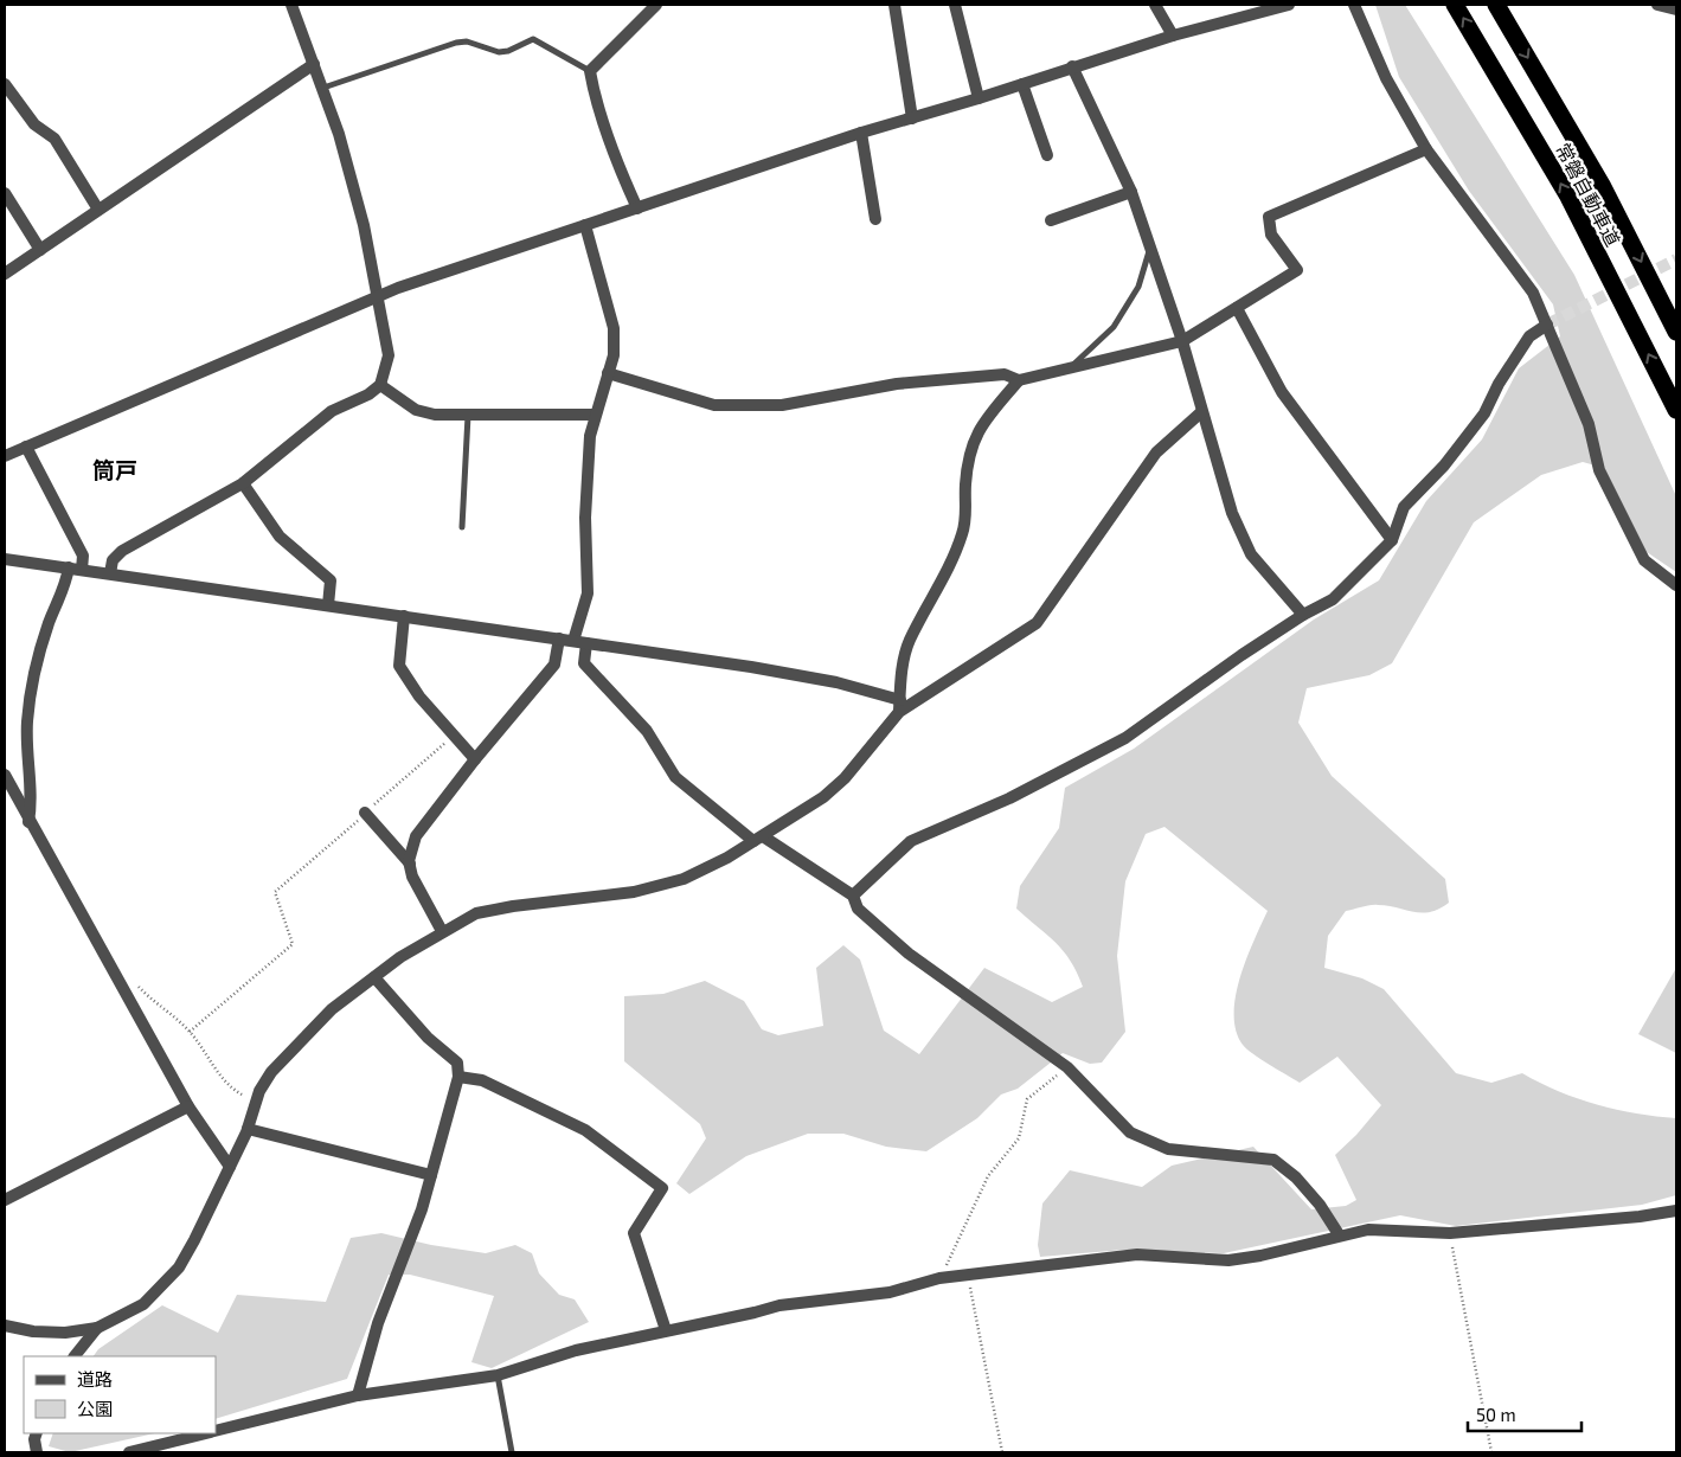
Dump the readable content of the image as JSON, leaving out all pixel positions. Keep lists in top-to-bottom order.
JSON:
{
  "streets": {
    "highway": ["常磐自動車道"]
  },
  "districts": ["筒戸"],
  "legend": ["道路", "公園"],
  "scale_bar": "50 m"
}
